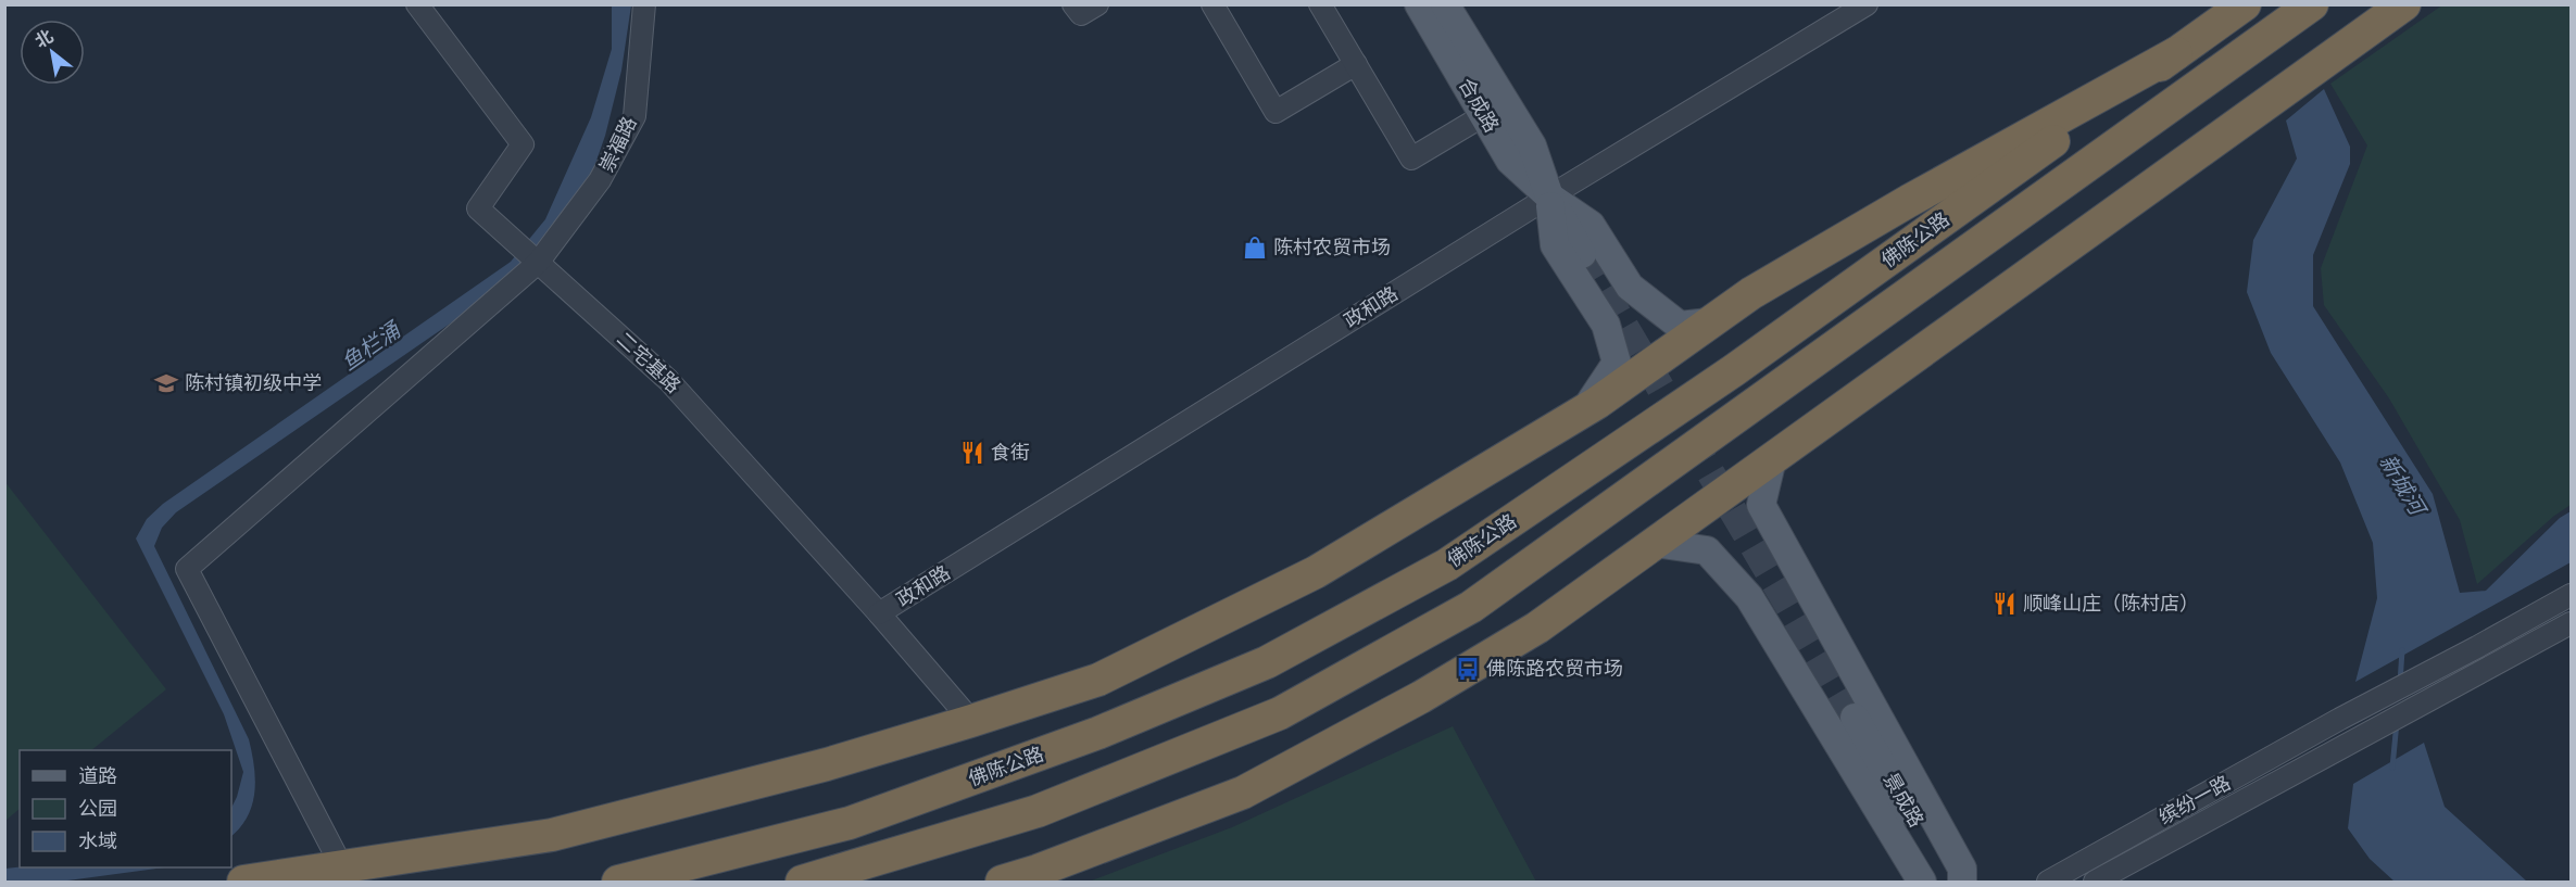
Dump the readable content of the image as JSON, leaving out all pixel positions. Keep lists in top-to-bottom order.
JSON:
{
  "streets": {
    "highway": ["佛陈公路"],
    "main road": ["合成路", "景成路"],
    "street": [
      "崇福路",
      "政和路",
      "二宅基路",
      "缤纷一路"
    ]
  },
  "crossings": [
    ["合成路", "政和路"],
    ["崇福路", "二宅基路"],
    ["政和路", "二宅基路"]
  ],
  "water": ["鱼栏涌", "新城河"],
  "places": {
    "shop": ["陈村农贸市场"],
    "school or university": ["陈村镇初级中学"],
    "restaurant": ["食街", "顺峰山庄（陈村店）"],
    "bus stop": ["佛陈路农贸市场"]
  },
  "legend": ["道路", "公园", "水域"],
  "north": "top left"
}
